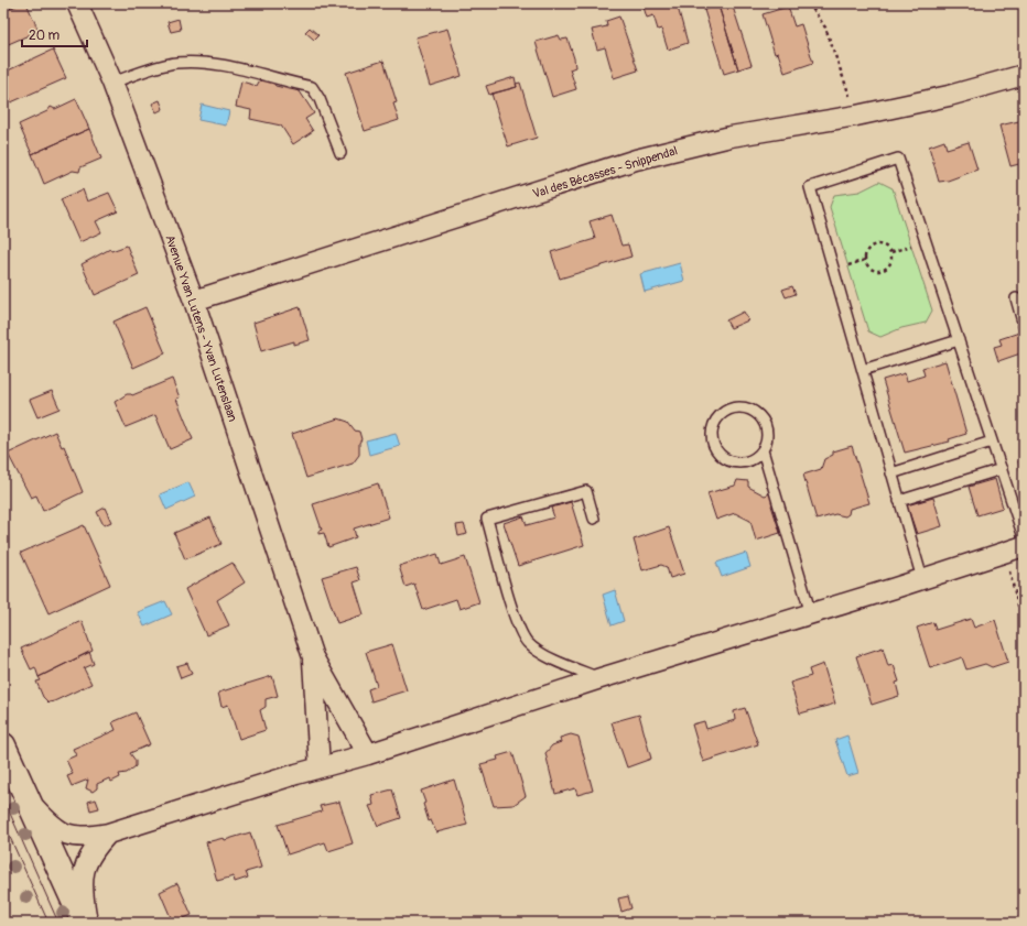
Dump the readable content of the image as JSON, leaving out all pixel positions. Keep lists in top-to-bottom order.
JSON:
{
  "streets": {
    "street": ["Val des Bécasses - Snippendal", "Avenue Yvan Lutens - Yvan Lutenslaan"]
  },
  "crossings": [
    ["Val des Bécasses - Snippendal", "Avenue Yvan Lutens - Yvan Lutenslaan"]
  ],
  "scale_bar": "20 m"
}
